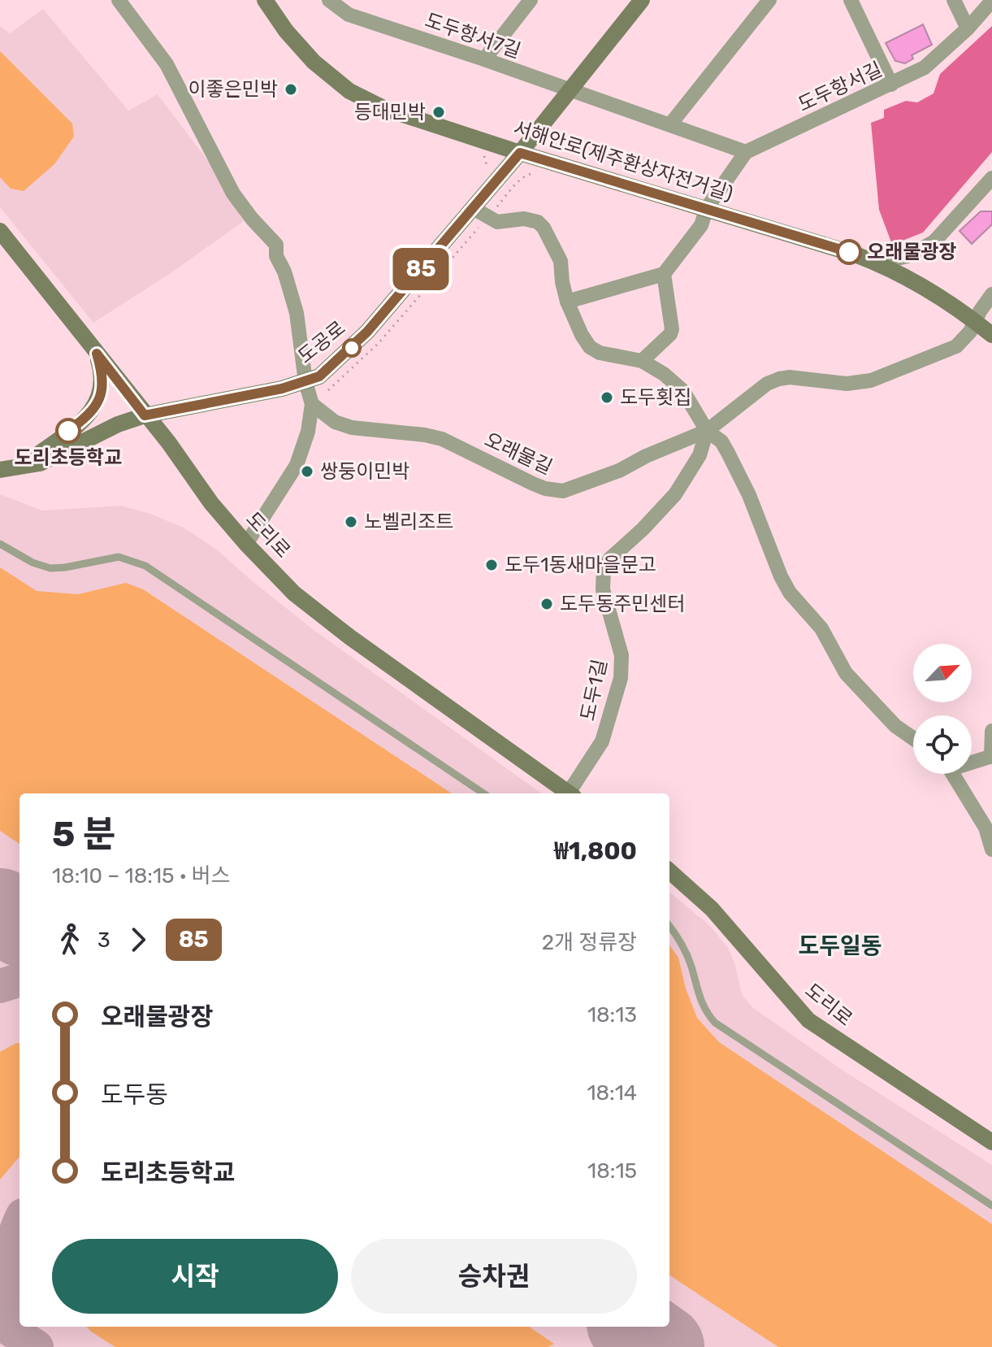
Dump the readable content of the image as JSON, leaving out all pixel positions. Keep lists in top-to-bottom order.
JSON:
{
  "streets": {
    "street": [
      "도두항서7길",
      "도두항서길",
      "서해안로(제주환상자전거길)",
      "도공로",
      "오래물길",
      "도리로",
      "도두1길"
    ]
  },
  "crossings": [
    ["도두항서7길", "도공로"],
    ["서해안로(제주환상자전거길)", "도공로"],
    ["서해안로(제주환상자전거길)", "오래물길"],
    ["도공로", "도리로"],
    ["오래물길", "도두1길"]
  ],
  "districts": ["도두일동"],
  "places": [
    "이좋은민박",
    "등대민박",
    "오래물광장",
    "도두횟집",
    "도리초등학교",
    "쌍둥이민박",
    "노벨리조트",
    "도두1동새마을문고",
    "도두동주민센터"
  ],
  "lines": ["bus line 85"],
  "north": "top right",
  "page": {
    "on_map": "85",
    "heading": ["5 분", "18:10 – 18:15 · 버스", "₩1,800"],
    "legs": ["3", "85", "2개 정류장"],
    "list": [
      {
        "name": "오래물광장",
        "value": "18:13"
      },
      {
        "name": "도두동",
        "value": "18:14"
      },
      {
        "name": "도리초등학교",
        "value": "18:15"
      }
    ],
    "buttons": ["시작", "승차권"]
  }
}
